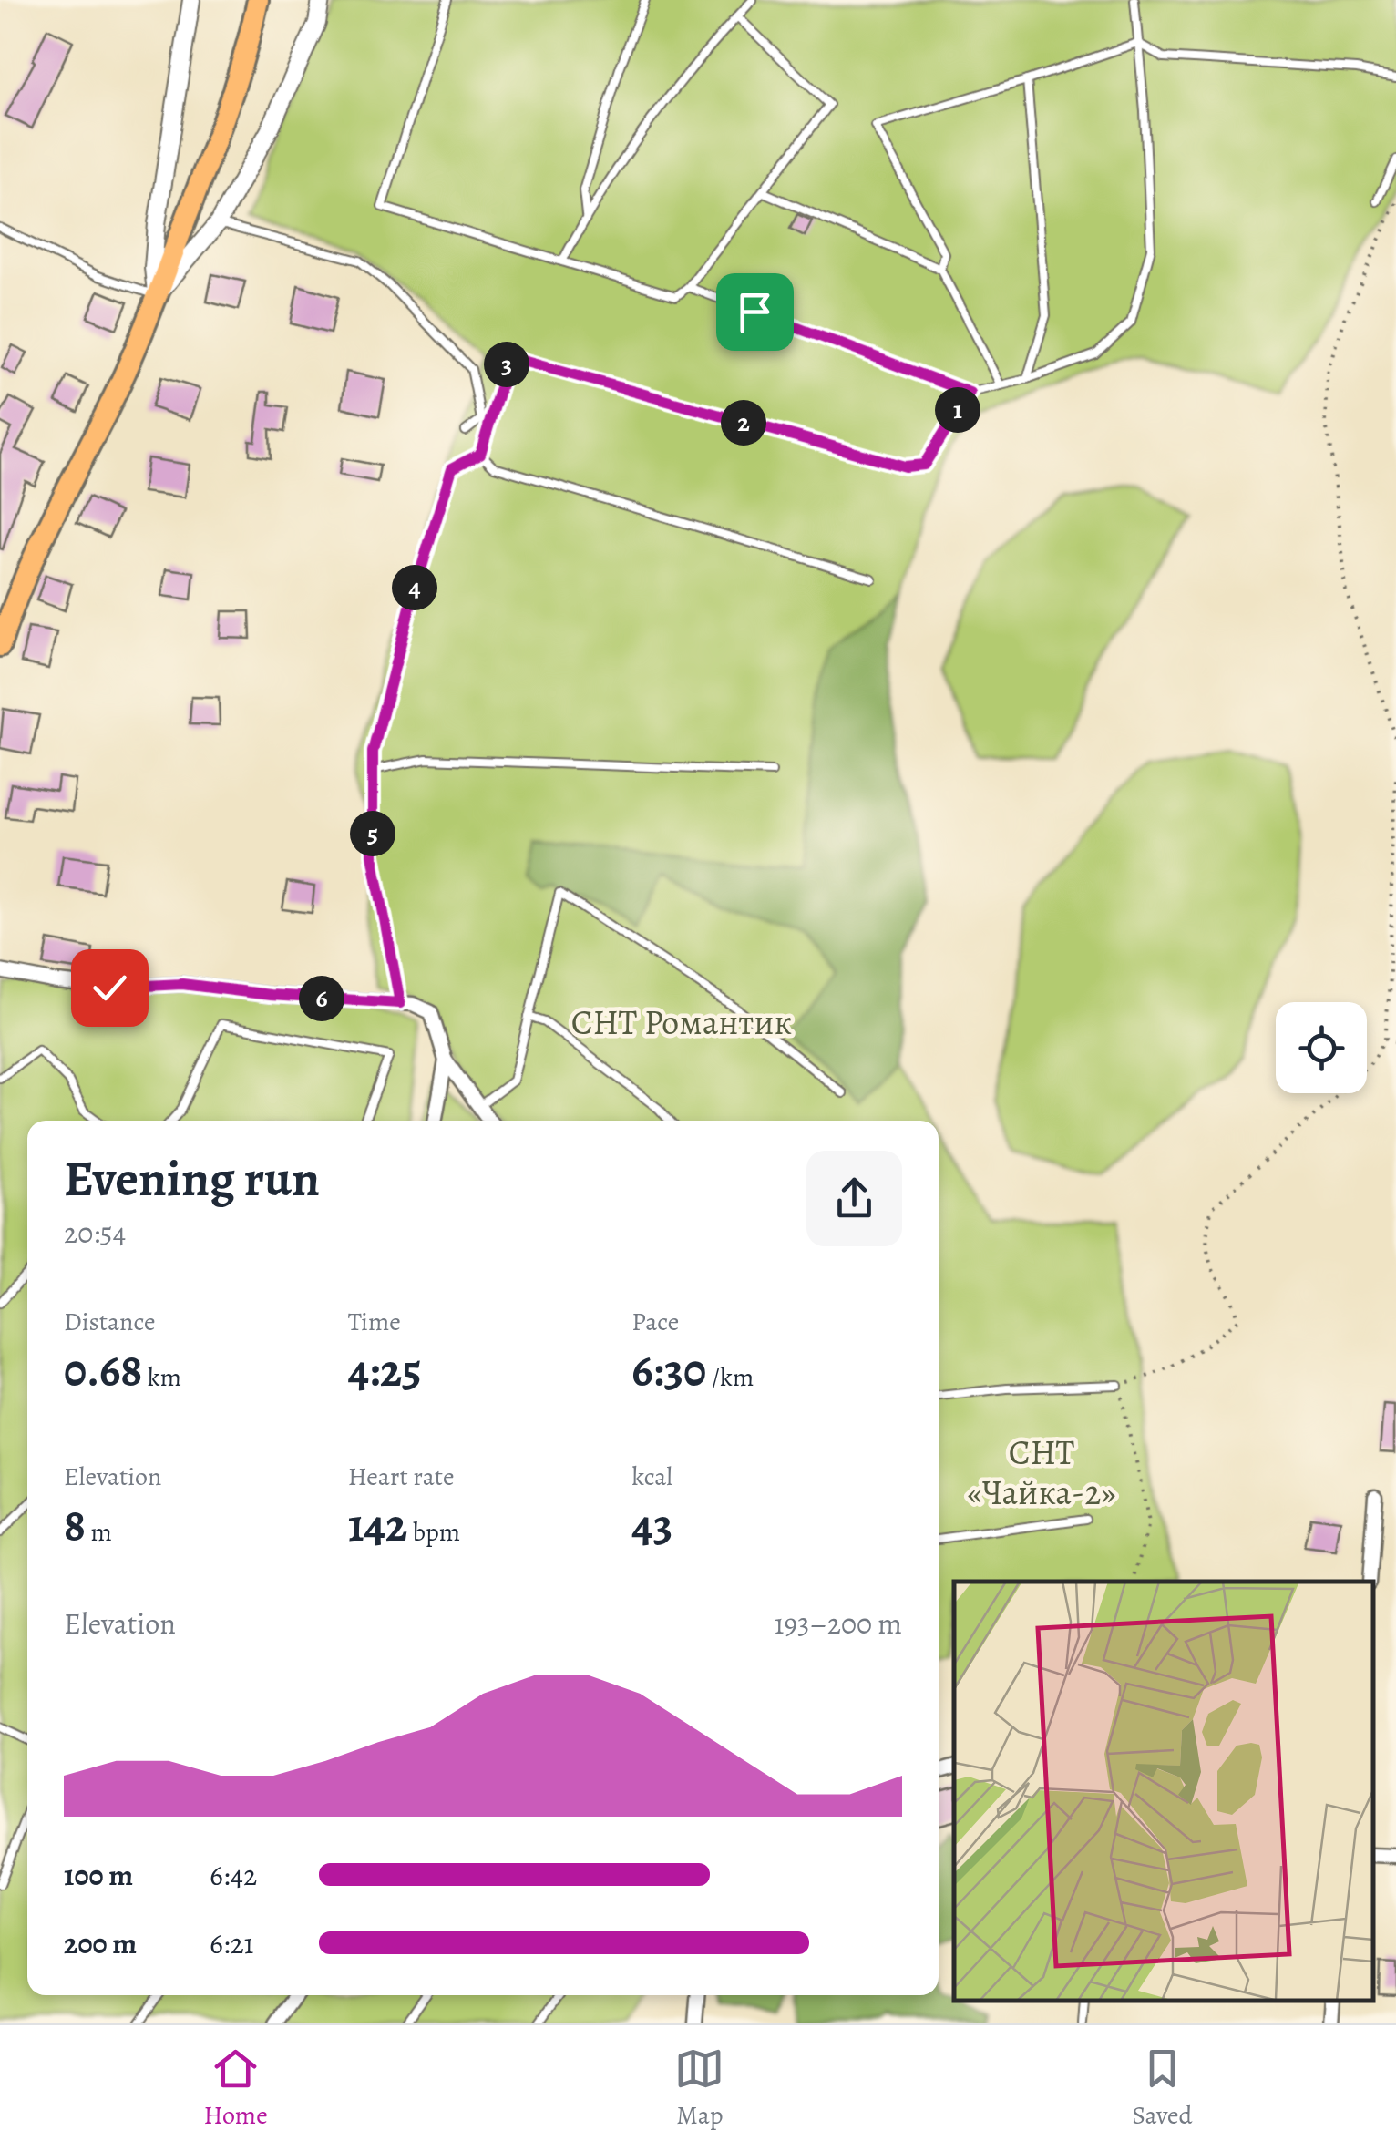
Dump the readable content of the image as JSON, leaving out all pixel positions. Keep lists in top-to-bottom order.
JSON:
{
  "parks": ["СНТ Романтик", "СНТ «Чайка-2»"],
  "page": {
    "pins": [
      "3",
      "1",
      "2",
      "4",
      "5",
      "6"
    ],
    "heading": ["Evening run", "20:54"],
    "stats": [
      ["Distance", "0.68 km"],
      ["Time", "4:25"],
      ["Pace", "6:30 /km"],
      ["Elevation", "8 m"],
      ["Heart rate", "142 bpm"],
      ["kcal", "43"]
    ],
    "chart": ["Elevation", "193–200 m"],
    "list": [
      {
        "name": "100 m",
        "note": "6:42"
      },
      {
        "name": "200 m",
        "note": "6:21"
      }
    ],
    "tabs": ["Home", "Map", "Saved"]
  }
}
